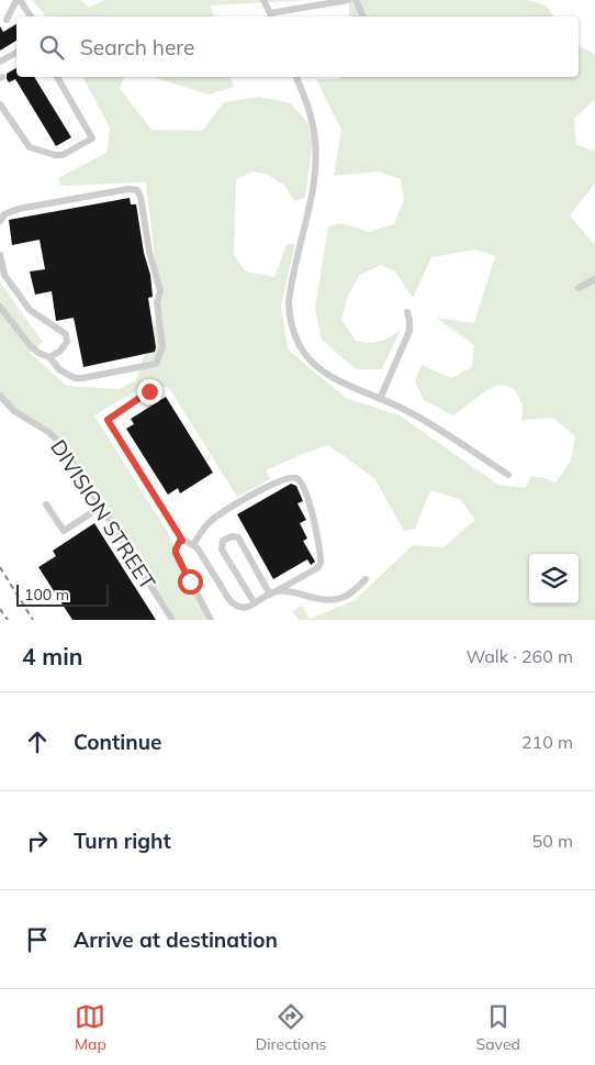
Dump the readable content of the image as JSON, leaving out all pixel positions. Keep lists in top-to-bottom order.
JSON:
{
  "streets": {
    "street": ["DIVISION STREET"]
  },
  "scale_bar": "100 m",
  "page": {
    "search": "Search here",
    "scale": "100 m",
    "heading": ["4 min", "Walk · 260 m"],
    "list": [
      ["Continue", "210 m"],
      ["Turn right", "50 m"],
      "Arrive at destination"
    ],
    "nav": ["Map", "Directions", "Saved"]
  }
}
